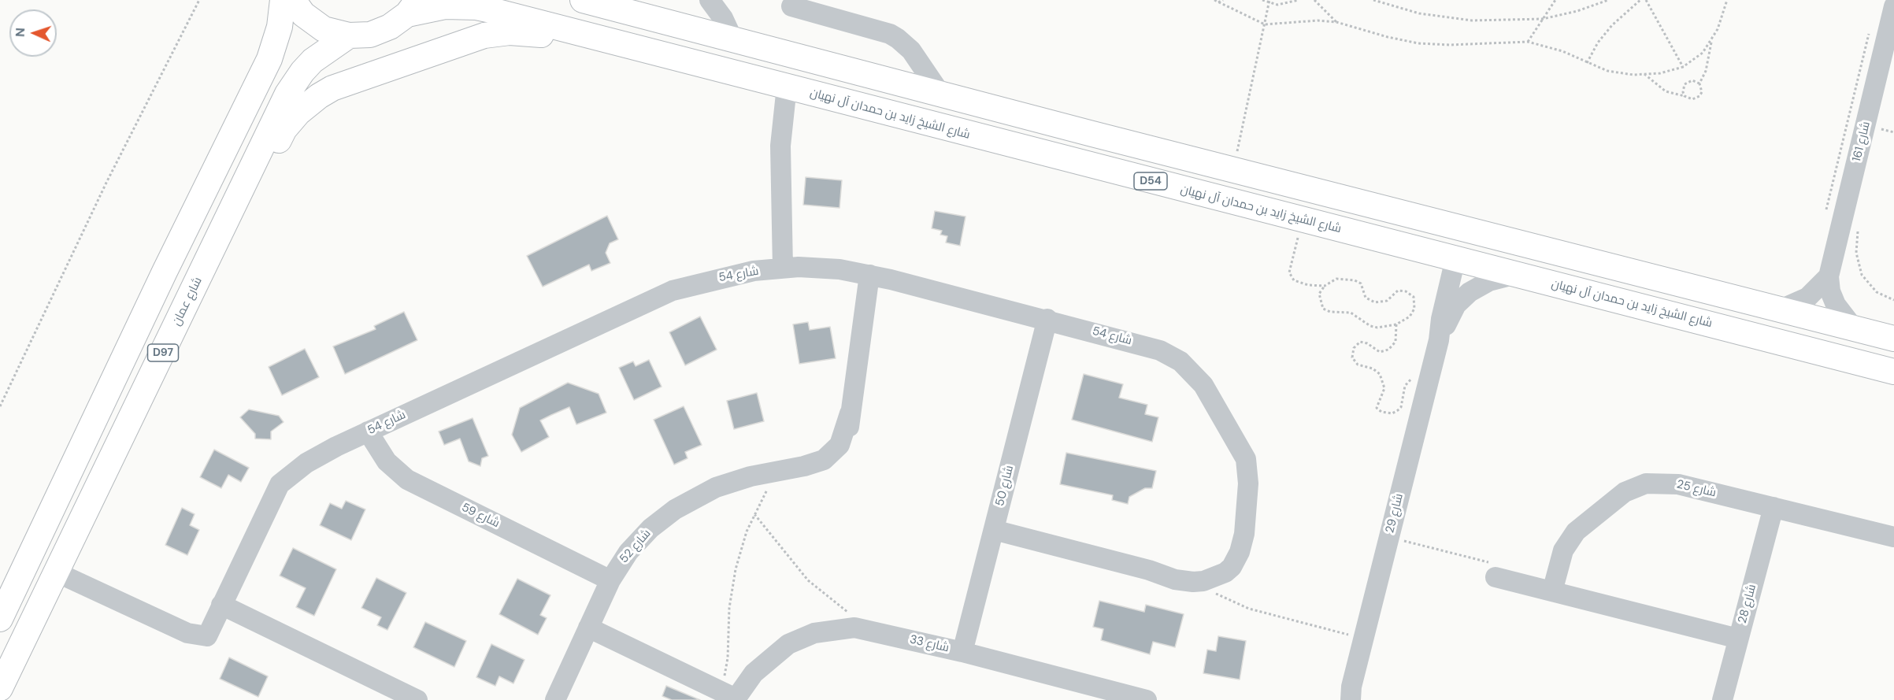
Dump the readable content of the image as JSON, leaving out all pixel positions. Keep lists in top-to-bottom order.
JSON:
{
  "streets": {
    "main road": [
      "شارع الشيخ زايد بن حمدان آل نهيان",
      "D54",
      "شارع عمان",
      "D97"
    ],
    "street": [
      "شارع 161",
      "شارع 54",
      "شارع 50",
      "شارع 25",
      "شارع 29",
      "شارع 59",
      "شارع 52",
      "شارع 28",
      "شارع 33"
    ]
  },
  "crossings": [
    ["شارع الشيخ زايد بن حمدان آل نهيان", "شارع 29"],
    ["شارع 54", "شارع عمان"],
    ["شارع 54", "شارع 50"],
    ["شارع 54", "شارع 59"],
    ["شارع 54", "شارع 52"],
    ["شارع 50", "شارع 33"],
    ["شارع 25", "شارع 28"],
    ["شارع 59", "شارع 52"]
  ],
  "north": "left"
}
